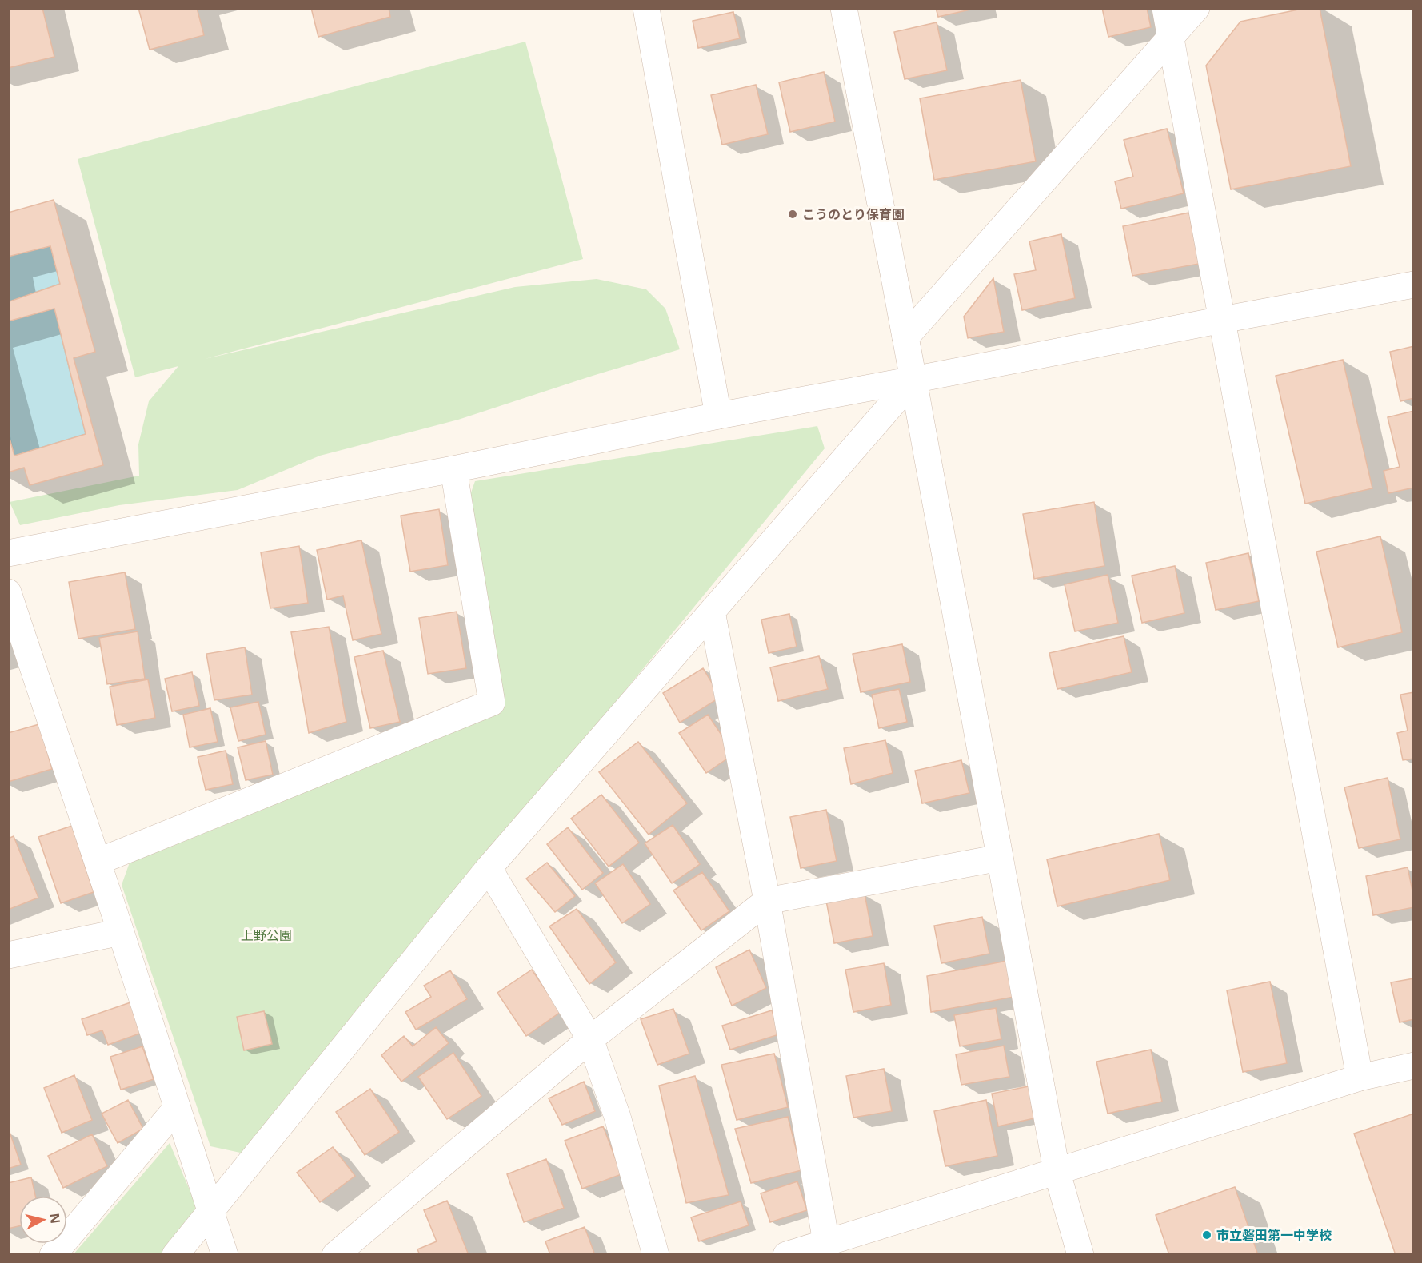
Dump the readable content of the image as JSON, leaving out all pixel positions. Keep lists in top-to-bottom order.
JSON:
{
  "parks": ["上野公園"],
  "places": ["こうのとり保育園", "市立磐田第一中学校"],
  "north": "right"
}
